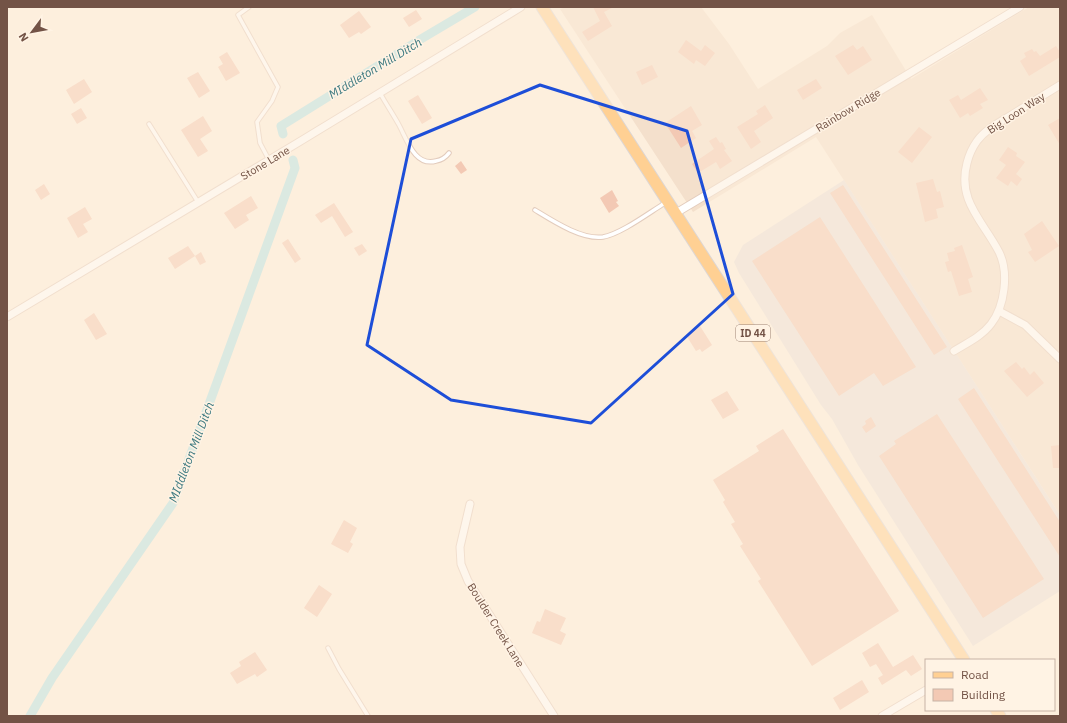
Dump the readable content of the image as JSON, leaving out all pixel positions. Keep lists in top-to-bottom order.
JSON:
{
  "streets": {
    "main road": ["ID 44"],
    "street": [
      "Rainbow Ridge",
      "Big Loon Way",
      "Stone Lane",
      "Boulder Creek Lane"
    ]
  },
  "crossings": [
    ["Rainbow Ridge", "ID 44"]
  ],
  "water": ["MIddleton Mill Ditch"],
  "legend": ["Road", "Building"],
  "north": "bottom left"
}
